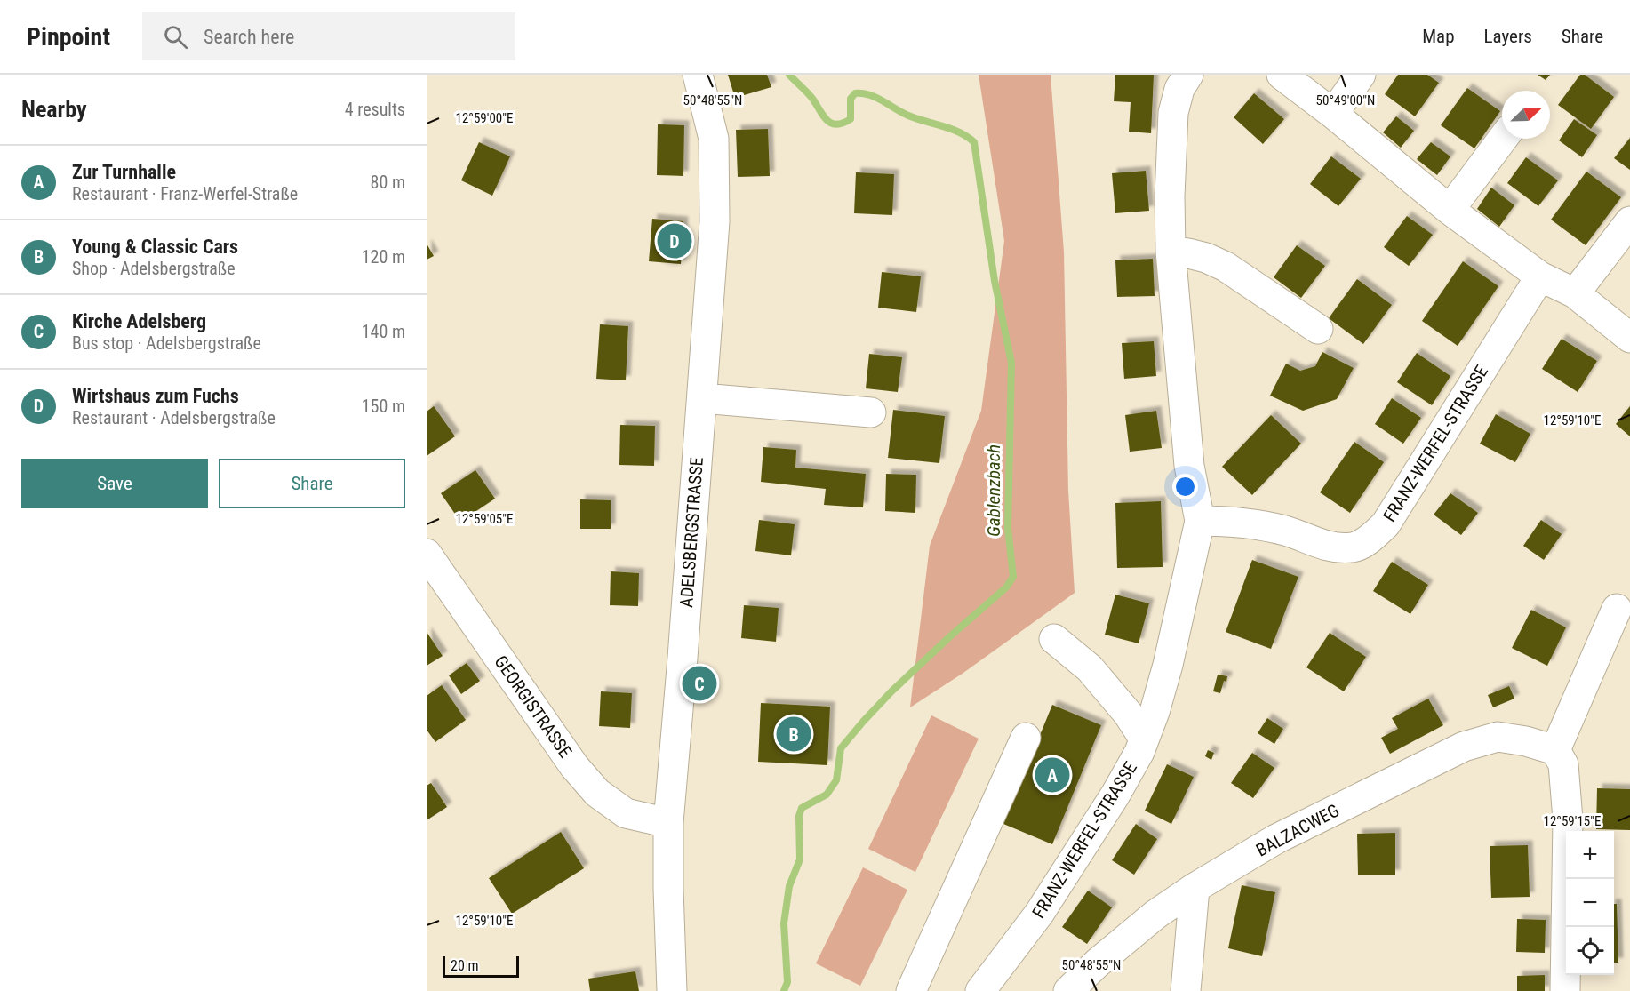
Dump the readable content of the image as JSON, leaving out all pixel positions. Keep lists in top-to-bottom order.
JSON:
{
  "streets": {
    "street": [
      "FRANZ-WERFEL-STRASSE",
      "ADELSBERGSTRASSE",
      "GEORGISTRASSE",
      "BALZACWEG"
    ]
  },
  "crossings": [
    ["ADELSBERGSTRASSE", "GEORGISTRASSE"]
  ],
  "water": ["Gablenzbach"],
  "scale_bar": "20 m",
  "north": "top right",
  "page": {
    "header": "Pinpoint",
    "search": "Search here",
    "nav": ["Map", "Layers", "Share"],
    "heading": ["Nearby", "4 results"],
    "list": [
      {
        "mark": "A",
        "name": "Zur Turnhalle",
        "note": "Restaurant · Franz-Werfel-Straße",
        "value": "80 m"
      },
      {
        "mark": "B",
        "name": "Young & Classic Cars",
        "note": "Shop · Adelsbergstraße",
        "value": "120 m"
      },
      {
        "mark": "C",
        "name": "Kirche Adelsberg",
        "note": "Bus stop · Adelsbergstraße",
        "value": "140 m"
      },
      {
        "mark": "D",
        "name": "Wirtshaus zum Fuchs",
        "note": "Restaurant · Adelsbergstraße",
        "value": "150 m"
      }
    ],
    "pins": [
      "D",
      "C",
      "B",
      "A"
    ],
    "buttons": ["Save", "Share"],
    "map_buttons": ["+", "−"],
    "scale": "20 m"
  },
  "coordinates": [
    "50°48'55\"N",
    "50°49'00\"N",
    "12°59'00\"E",
    "12°59'10\"E",
    "12°59'05\"E",
    "12°59'15\"E"
  ]
}
